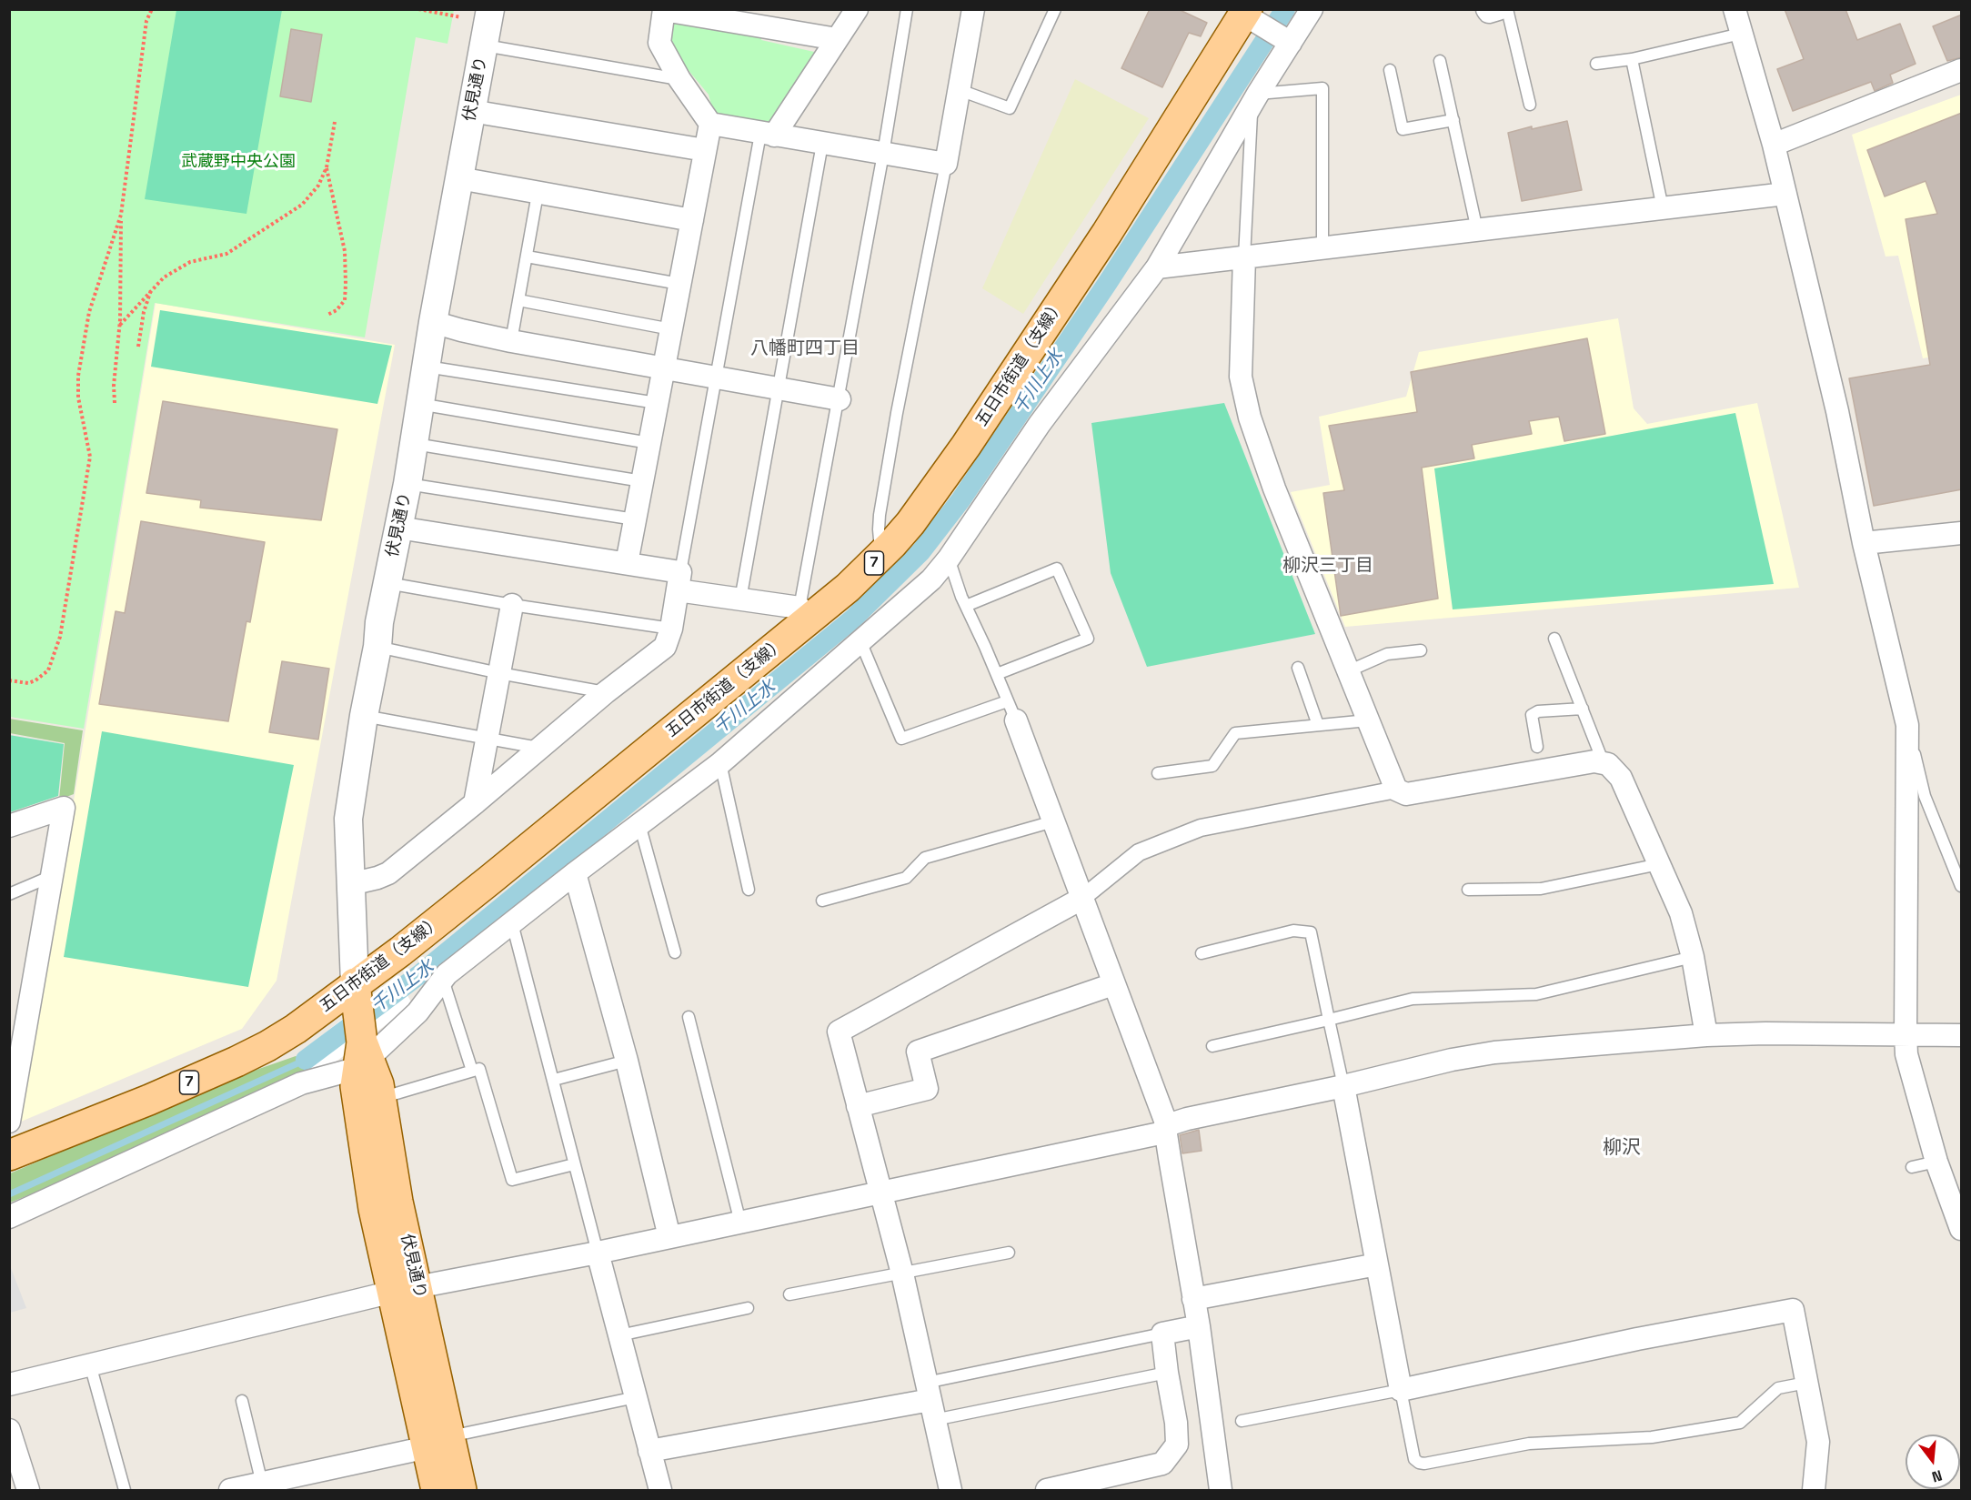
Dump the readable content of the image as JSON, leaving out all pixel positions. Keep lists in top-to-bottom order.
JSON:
{
  "streets": {
    "main road": ["伏見通り", "五日市街道（支線）", "7"]
  },
  "crossings": [
    ["伏見通り", "五日市街道（支線）"]
  ],
  "districts": ["八幡町四丁目", "柳沢三丁目", "柳沢"],
  "water": ["千川上水"],
  "parks": ["武蔵野中央公園"],
  "north": "bottom"
}
